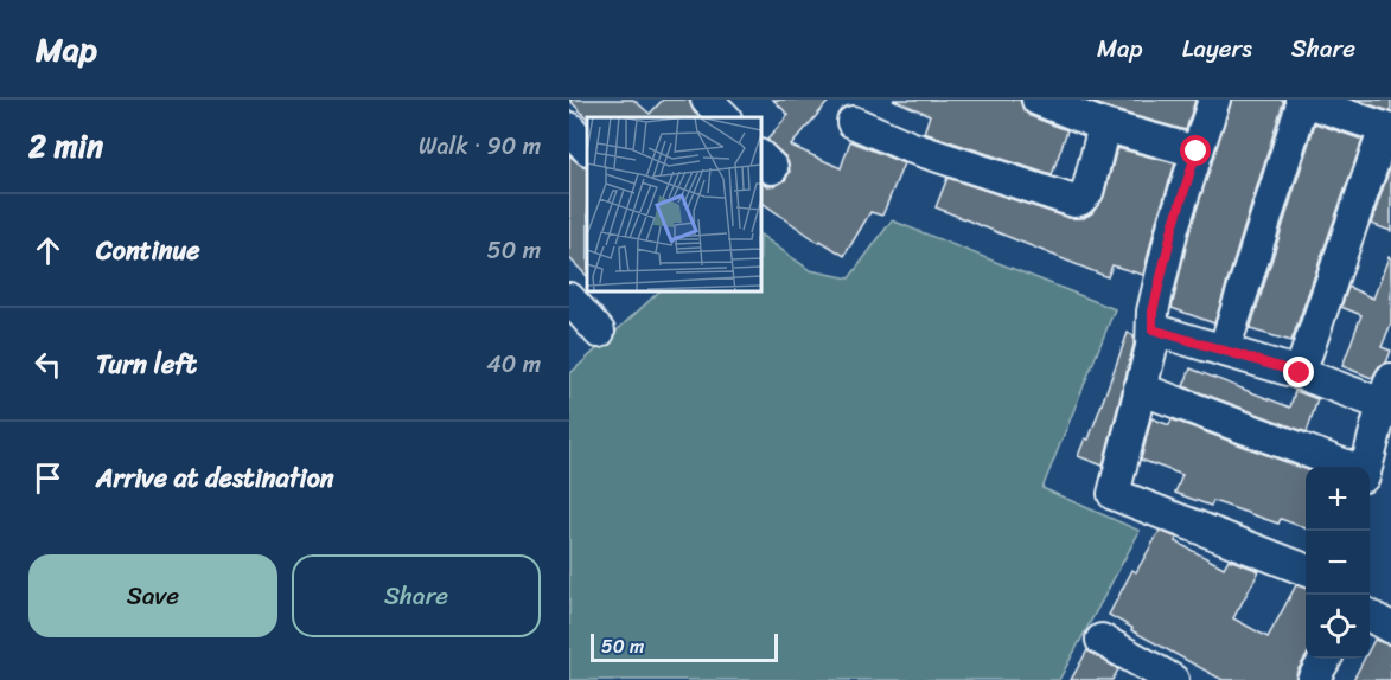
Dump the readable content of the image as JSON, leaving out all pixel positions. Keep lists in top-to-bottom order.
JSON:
{
  "scale_bar": "50 m",
  "page": {
    "header": "Map",
    "nav": ["Map", "Layers", "Share"],
    "heading": ["2 min", "Walk · 90 m"],
    "list": [
      ["Continue", "50 m"],
      ["Turn left", "40 m"],
      "Arrive at destination"
    ],
    "map_buttons": ["+", "−"],
    "buttons": ["Save", "Share"],
    "scale": "50 m"
  }
}
